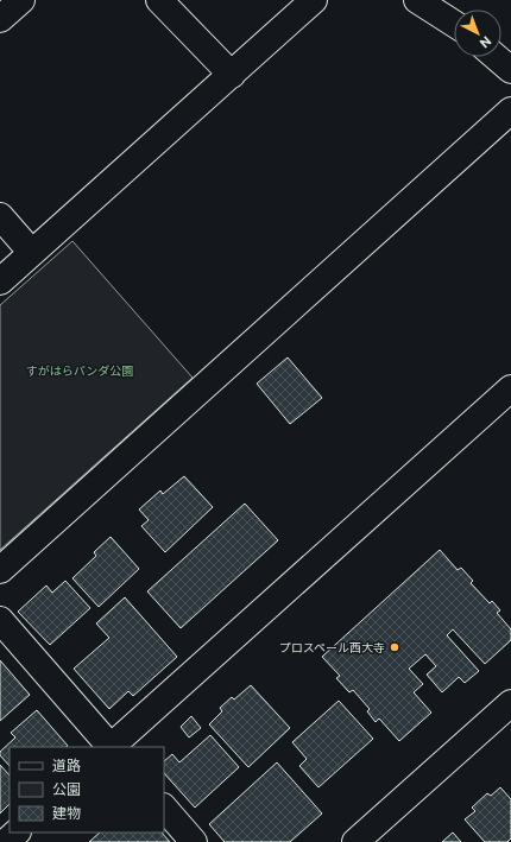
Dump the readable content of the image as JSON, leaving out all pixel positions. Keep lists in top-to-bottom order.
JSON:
{
  "parks": ["すがはらパンダ公園"],
  "places": ["プロスペール西大寺"],
  "legend": ["道路", "公園", "建物"],
  "north": "bottom right"
}
